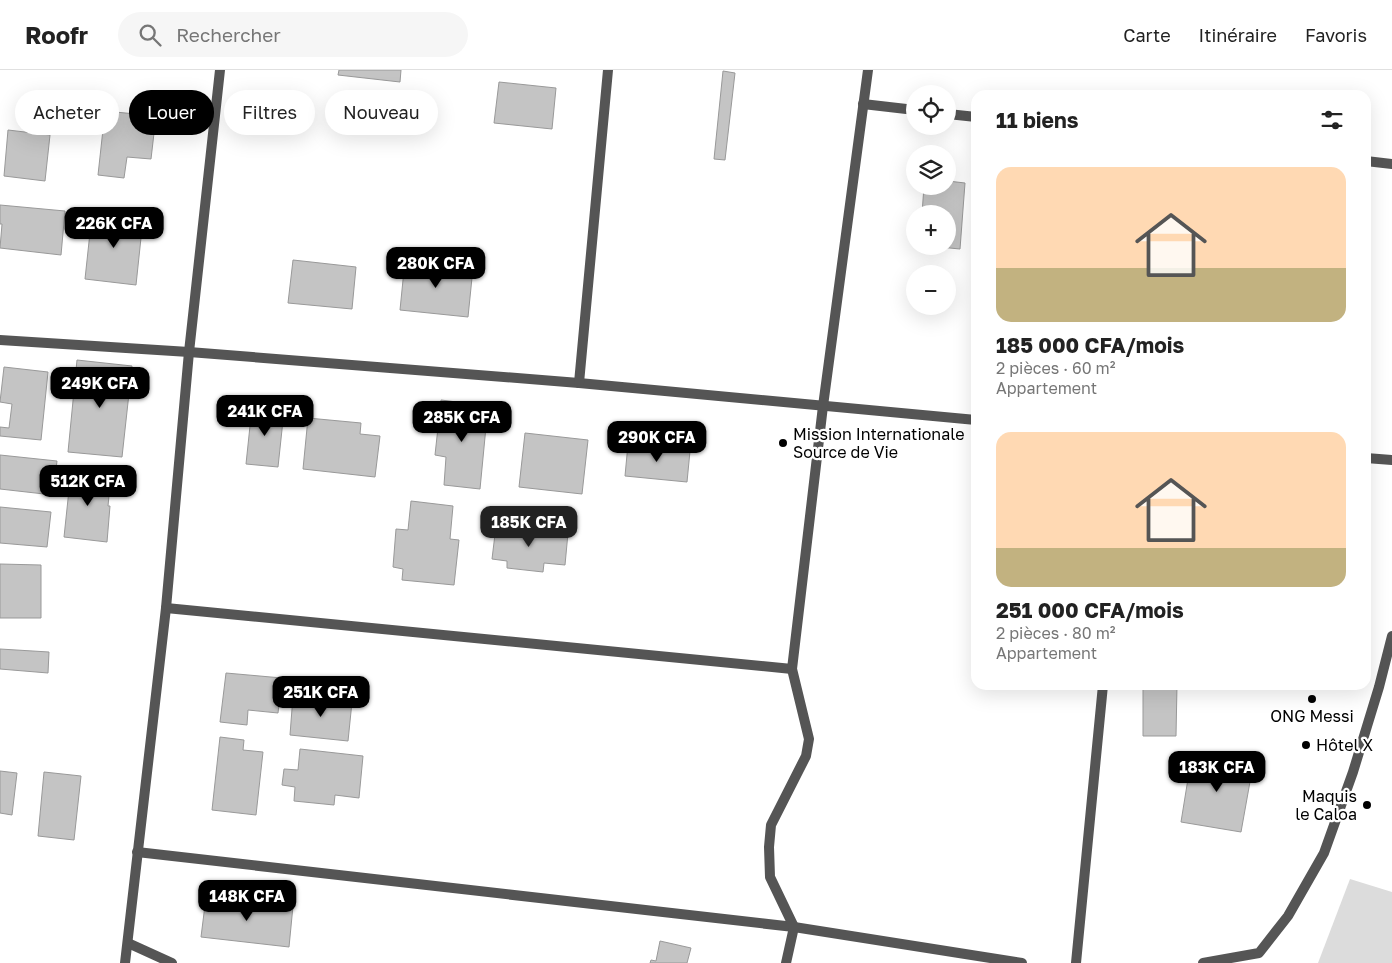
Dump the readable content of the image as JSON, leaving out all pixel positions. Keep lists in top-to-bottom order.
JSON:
{
  "places": [
    "Mission Internationale Source de Vie",
    "ONG Messi",
    "Hôtel X",
    "Maquis le Caloa"
  ],
  "page": {
    "header": "Roofr",
    "search": "Rechercher",
    "nav": ["Carte", "Itinéraire", "Favoris"],
    "map_buttons": ["+", "−"],
    "chip": [
      "Acheter",
      "Louer",
      "Filtres",
      "Nouveau"
    ],
    "heading": "11 biens",
    "list": [
      {
        "name": "185 000 CFA/mois",
        "note": "2 pièces · 60 m² · Appartement"
      },
      {
        "name": "251 000 CFA/mois",
        "note": "2 pièces · 80 m² · Appartement"
      }
    ],
    "price": [
      "226K CFA",
      "280K CFA",
      "249K CFA",
      "241K CFA",
      "285K CFA",
      "290K CFA",
      "512K CFA",
      "185K CFA",
      "251K CFA",
      "183K CFA",
      "148K CFA"
    ]
  }
}
